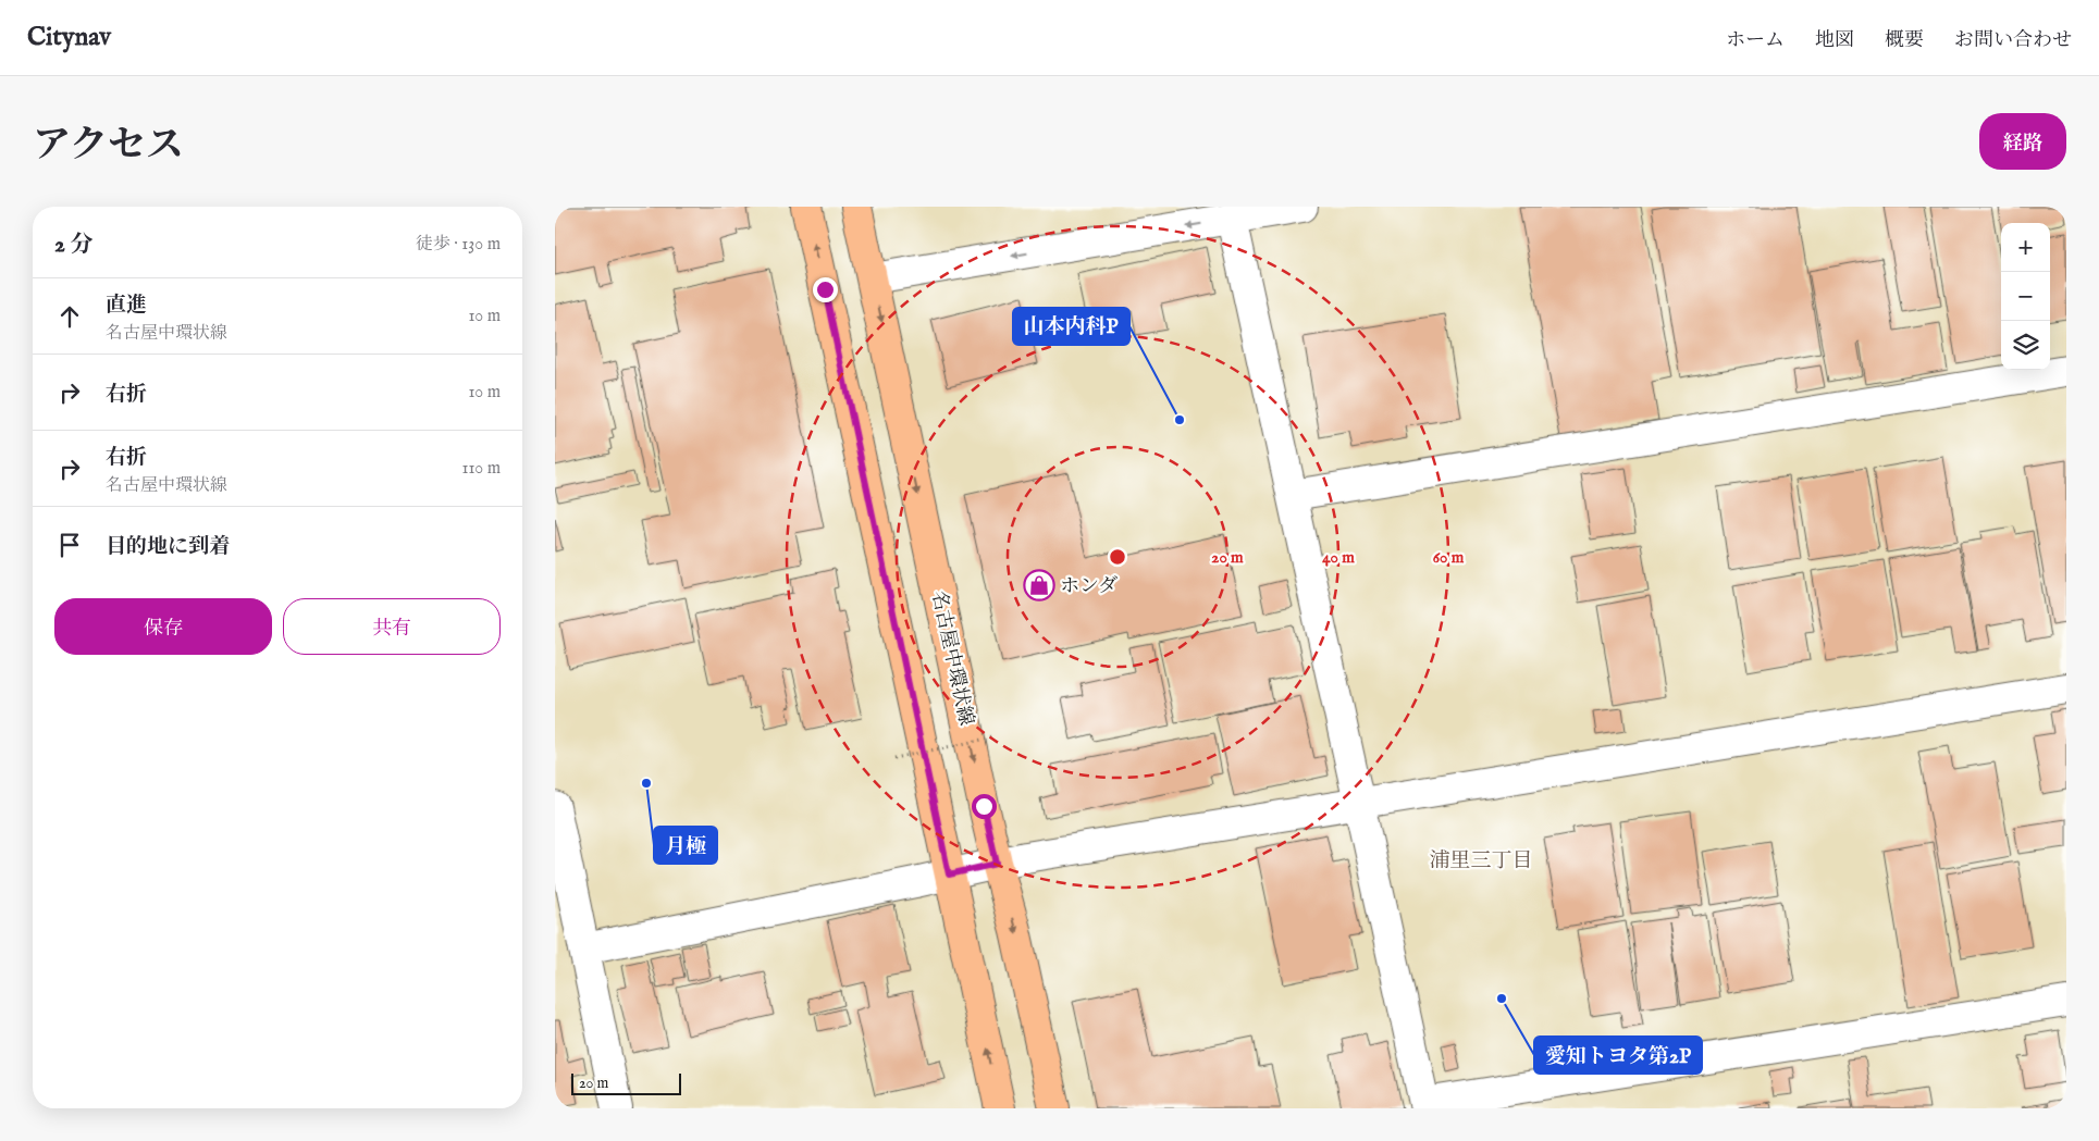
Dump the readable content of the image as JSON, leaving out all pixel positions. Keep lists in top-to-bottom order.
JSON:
{
  "streets": {
    "main road": ["名古屋中環状線"]
  },
  "districts": ["浦里三丁目"],
  "places": {
    "other": ["山本内科P", "月極", "愛知トヨタ第2P"],
    "shop": ["ホンダ"]
  },
  "scale_bar": "20 m",
  "page": {
    "header": "Citynav",
    "nav": [
      "ホーム",
      "地図",
      "概要",
      "お問い合わせ"
    ],
    "title": "アクセス",
    "buttons": [
      "経路",
      ["保存", "共有"]
    ],
    "heading": ["2 分", "徒歩 · 130 m"],
    "map_buttons": ["+", "−"],
    "list": [
      ["直進", "名古屋中環状線", "10 m"],
      ["右折", "10 m"],
      ["右折", "名古屋中環状線", "110 m"],
      "目的地に到着"
    ],
    "scale": "20 m"
  },
  "rings": ["20 m", "40 m", "60 m"]
}
